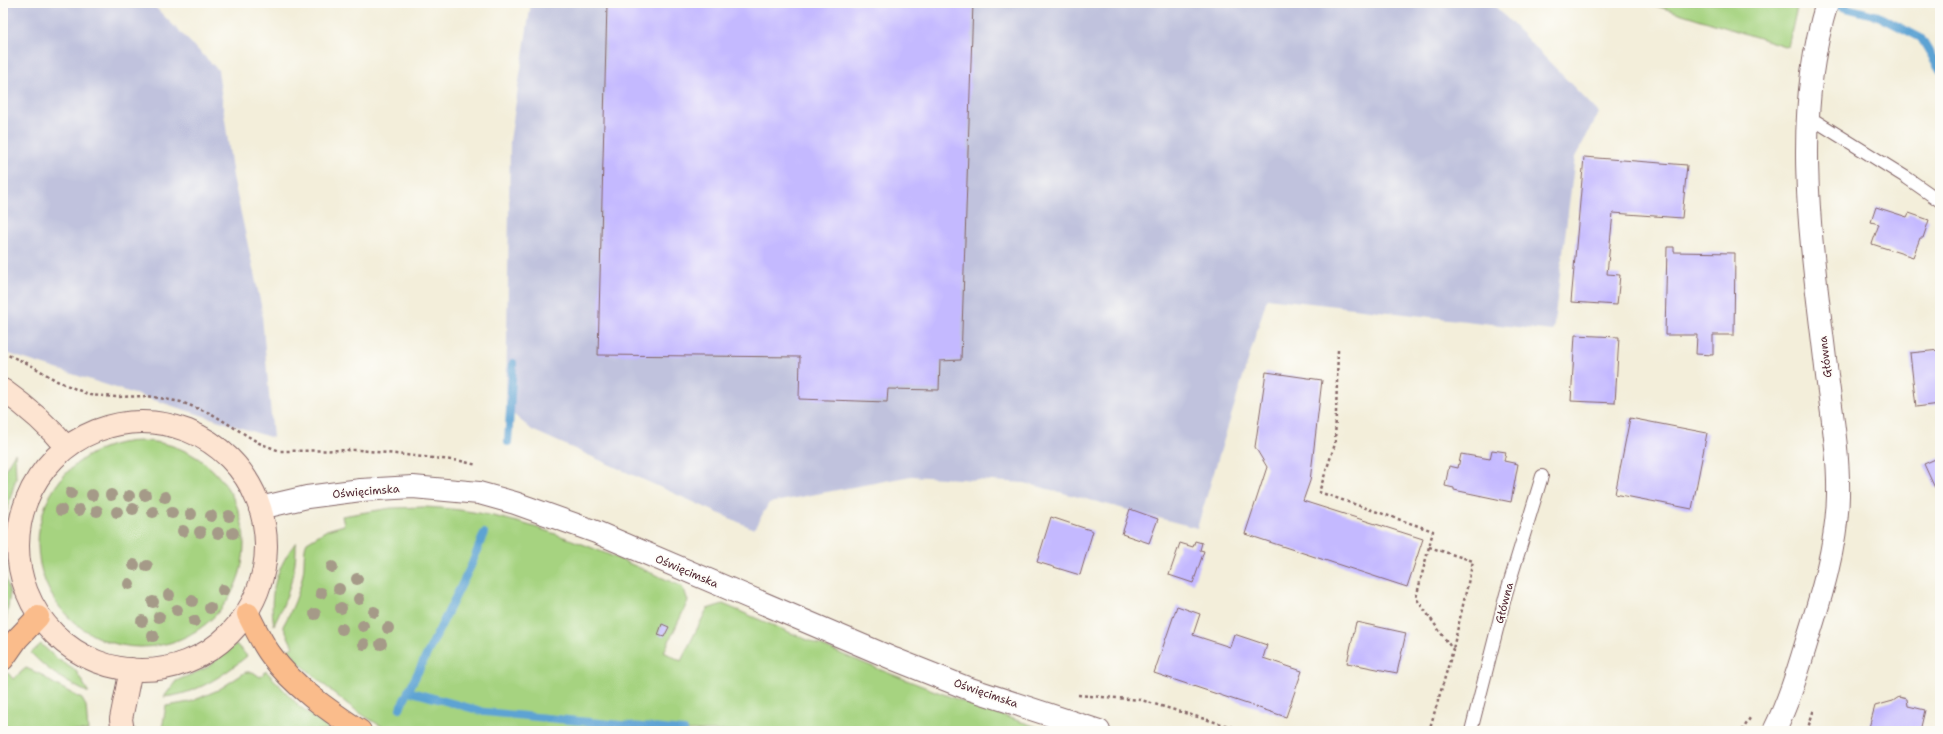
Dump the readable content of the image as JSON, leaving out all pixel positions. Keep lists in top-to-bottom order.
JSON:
{
  "streets": {
    "street": ["Główna", "Oświęcimska"]
  }
}
